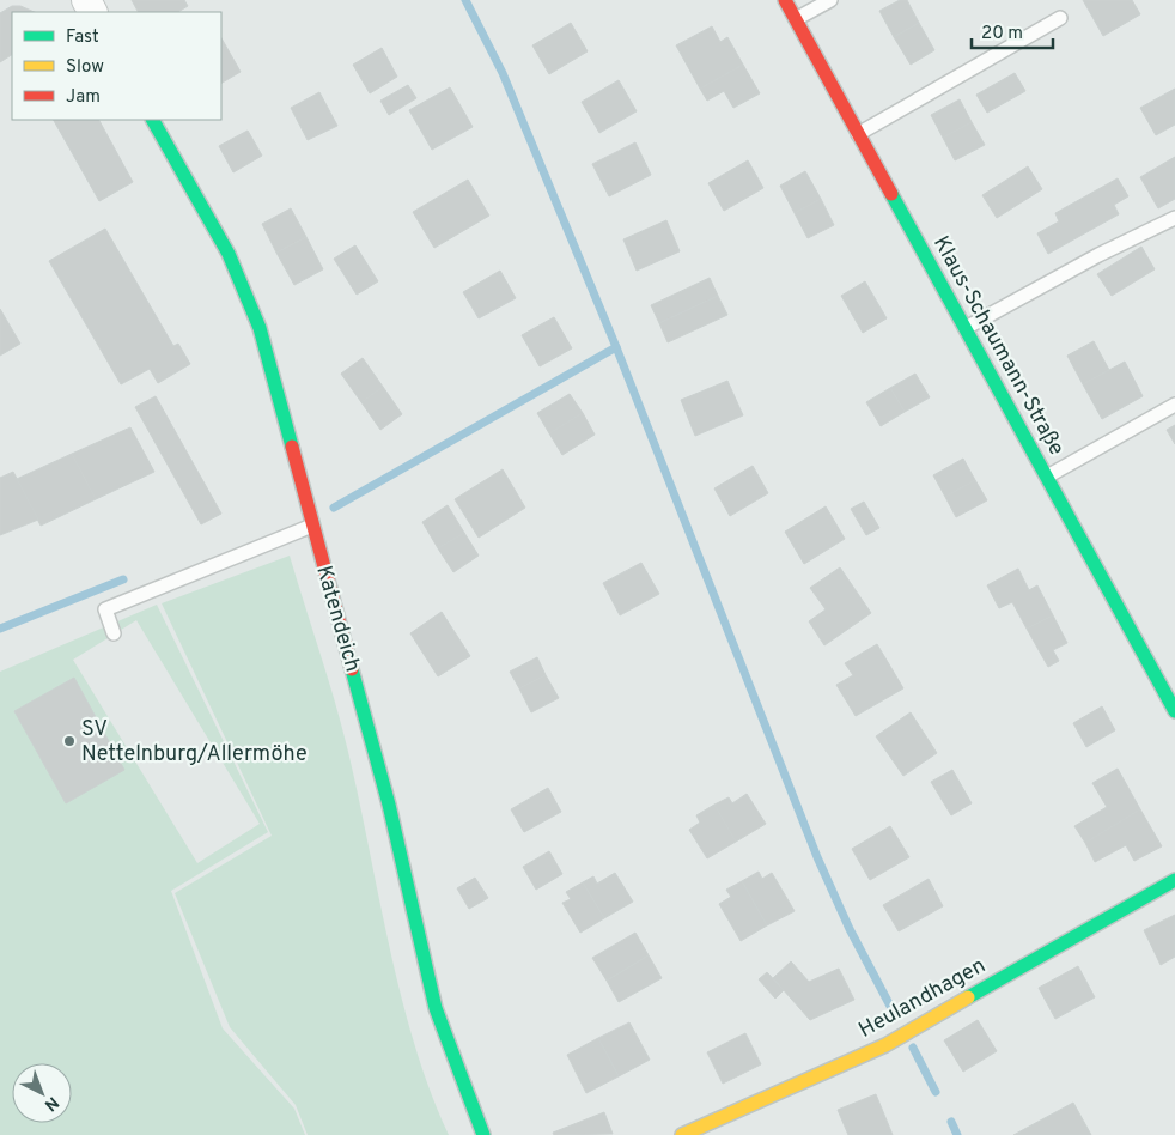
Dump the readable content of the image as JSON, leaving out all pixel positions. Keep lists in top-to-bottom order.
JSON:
{
  "streets": {
    "street": ["Klaus-Schaumann-Straße", "Katendeich", "Heulandhagen"]
  },
  "places": ["SV Nettelnburg/Allermöhe"],
  "legend": ["Fast", "Slow", "Jam"],
  "scale_bar": "20 m",
  "north": "bottom right"
}
